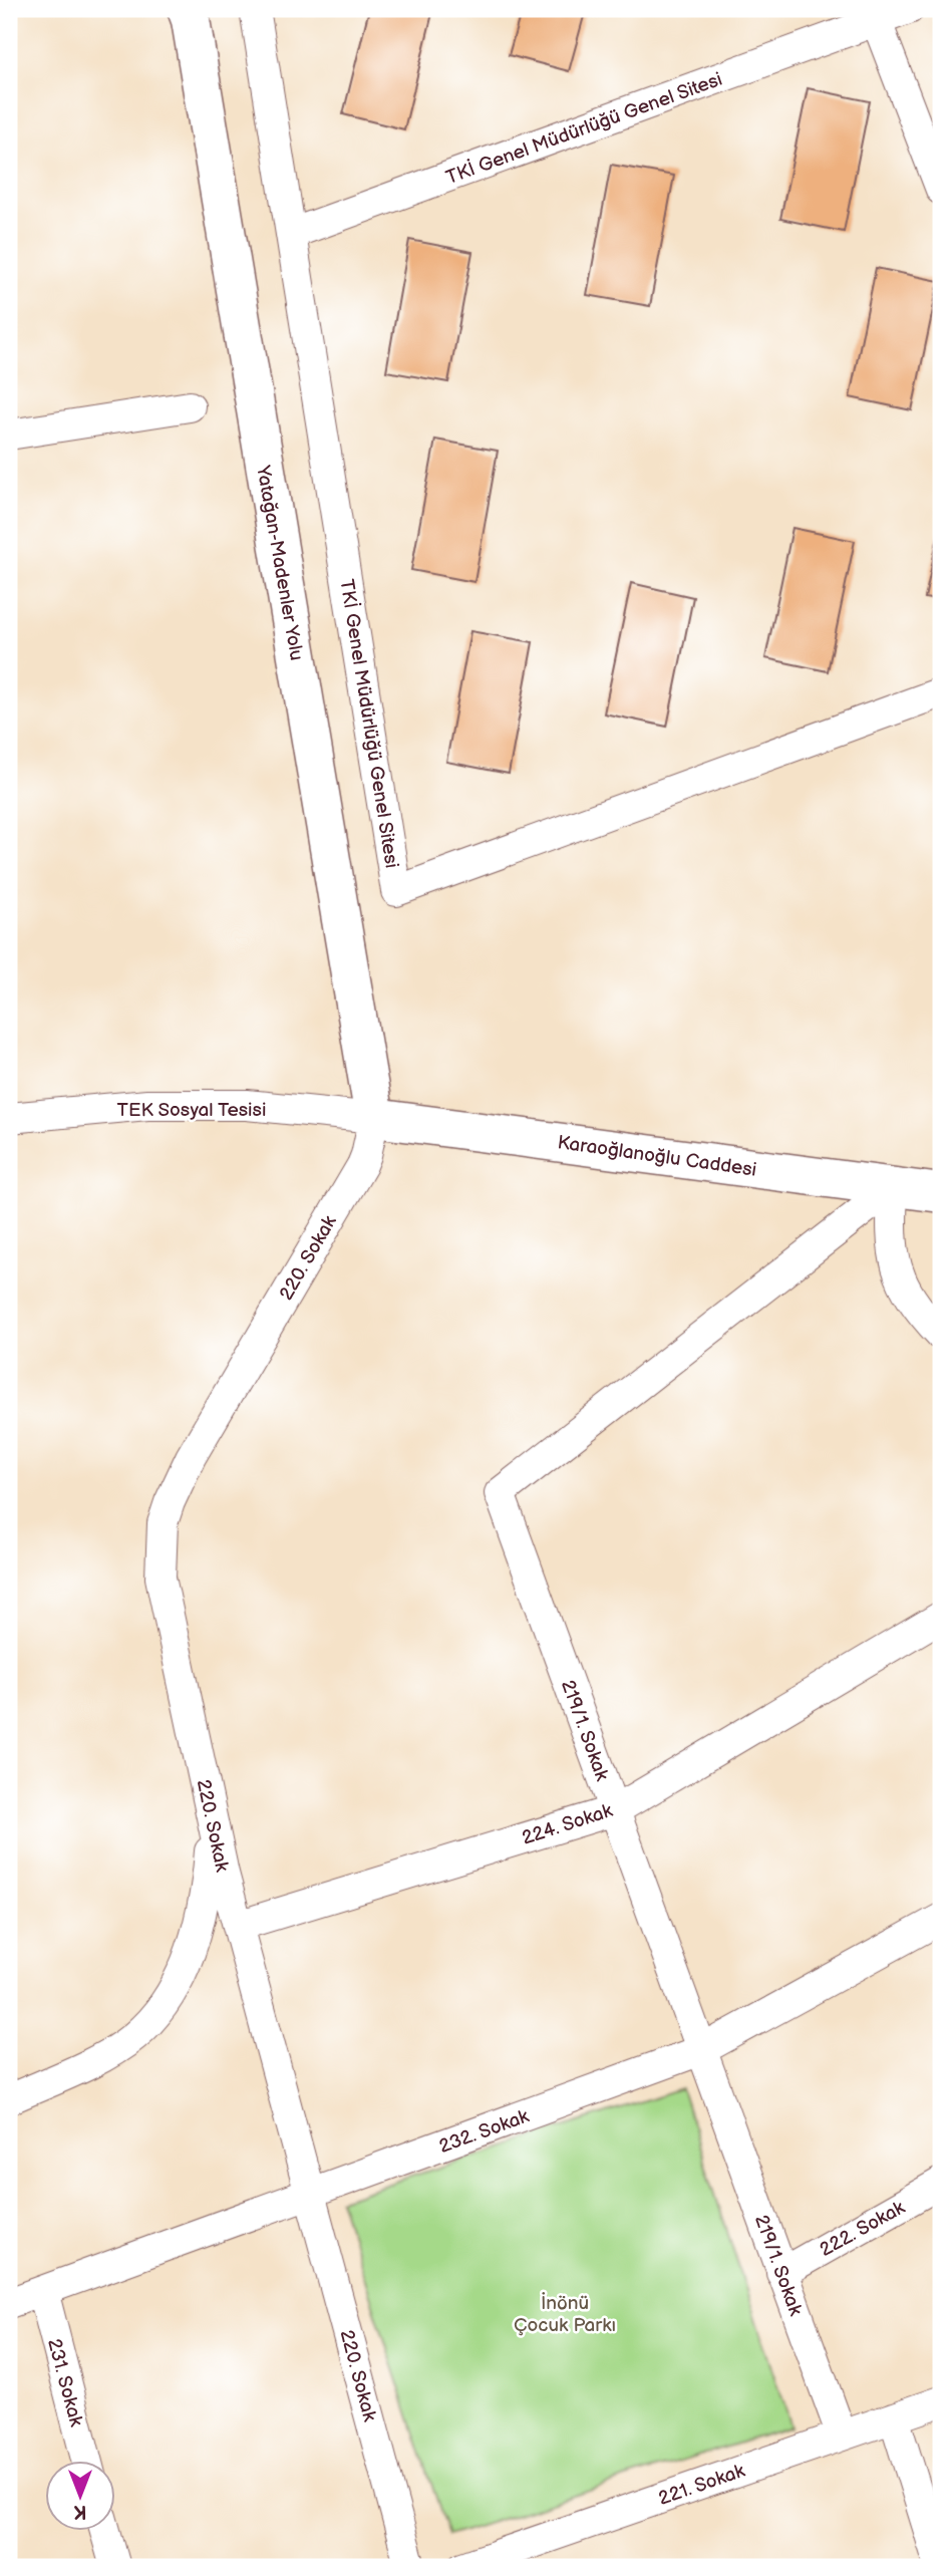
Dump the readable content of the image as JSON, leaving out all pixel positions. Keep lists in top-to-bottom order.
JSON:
{
  "streets": {
    "street": [
      "TKİ Genel Müdürlüğü Genel Sitesi",
      "Yatağan-Madenler Yolu",
      "TEK Sosyal Tesisi",
      "Karaoğlanoğlu Caddesi",
      "220. Sokak",
      "219/1. Sokak",
      "224. Sokak",
      "232. Sokak",
      "222. Sokak",
      "231. Sokak",
      "221. Sokak"
    ]
  },
  "crossings": [
    ["Yatağan-Madenler Yolu", "TEK Sosyal Tesisi"],
    ["Yatağan-Madenler Yolu", "Karaoğlanoğlu Caddesi"],
    ["Yatağan-Madenler Yolu", "220. Sokak"],
    ["TEK Sosyal Tesisi", "Karaoğlanoğlu Caddesi"],
    ["TEK Sosyal Tesisi", "220. Sokak"],
    ["Karaoğlanoğlu Caddesi", "220. Sokak"],
    ["Karaoğlanoğlu Caddesi", "219/1. Sokak"],
    ["220. Sokak", "224. Sokak"],
    ["220. Sokak", "232. Sokak"],
    ["219/1. Sokak", "224. Sokak"],
    ["219/1. Sokak", "232. Sokak"],
    ["219/1. Sokak", "222. Sokak"],
    ["219/1. Sokak", "221. Sokak"],
    ["232. Sokak", "231. Sokak"]
  ],
  "parks": ["İnönü Çocuk Parkı"],
  "north": "bottom"
}
